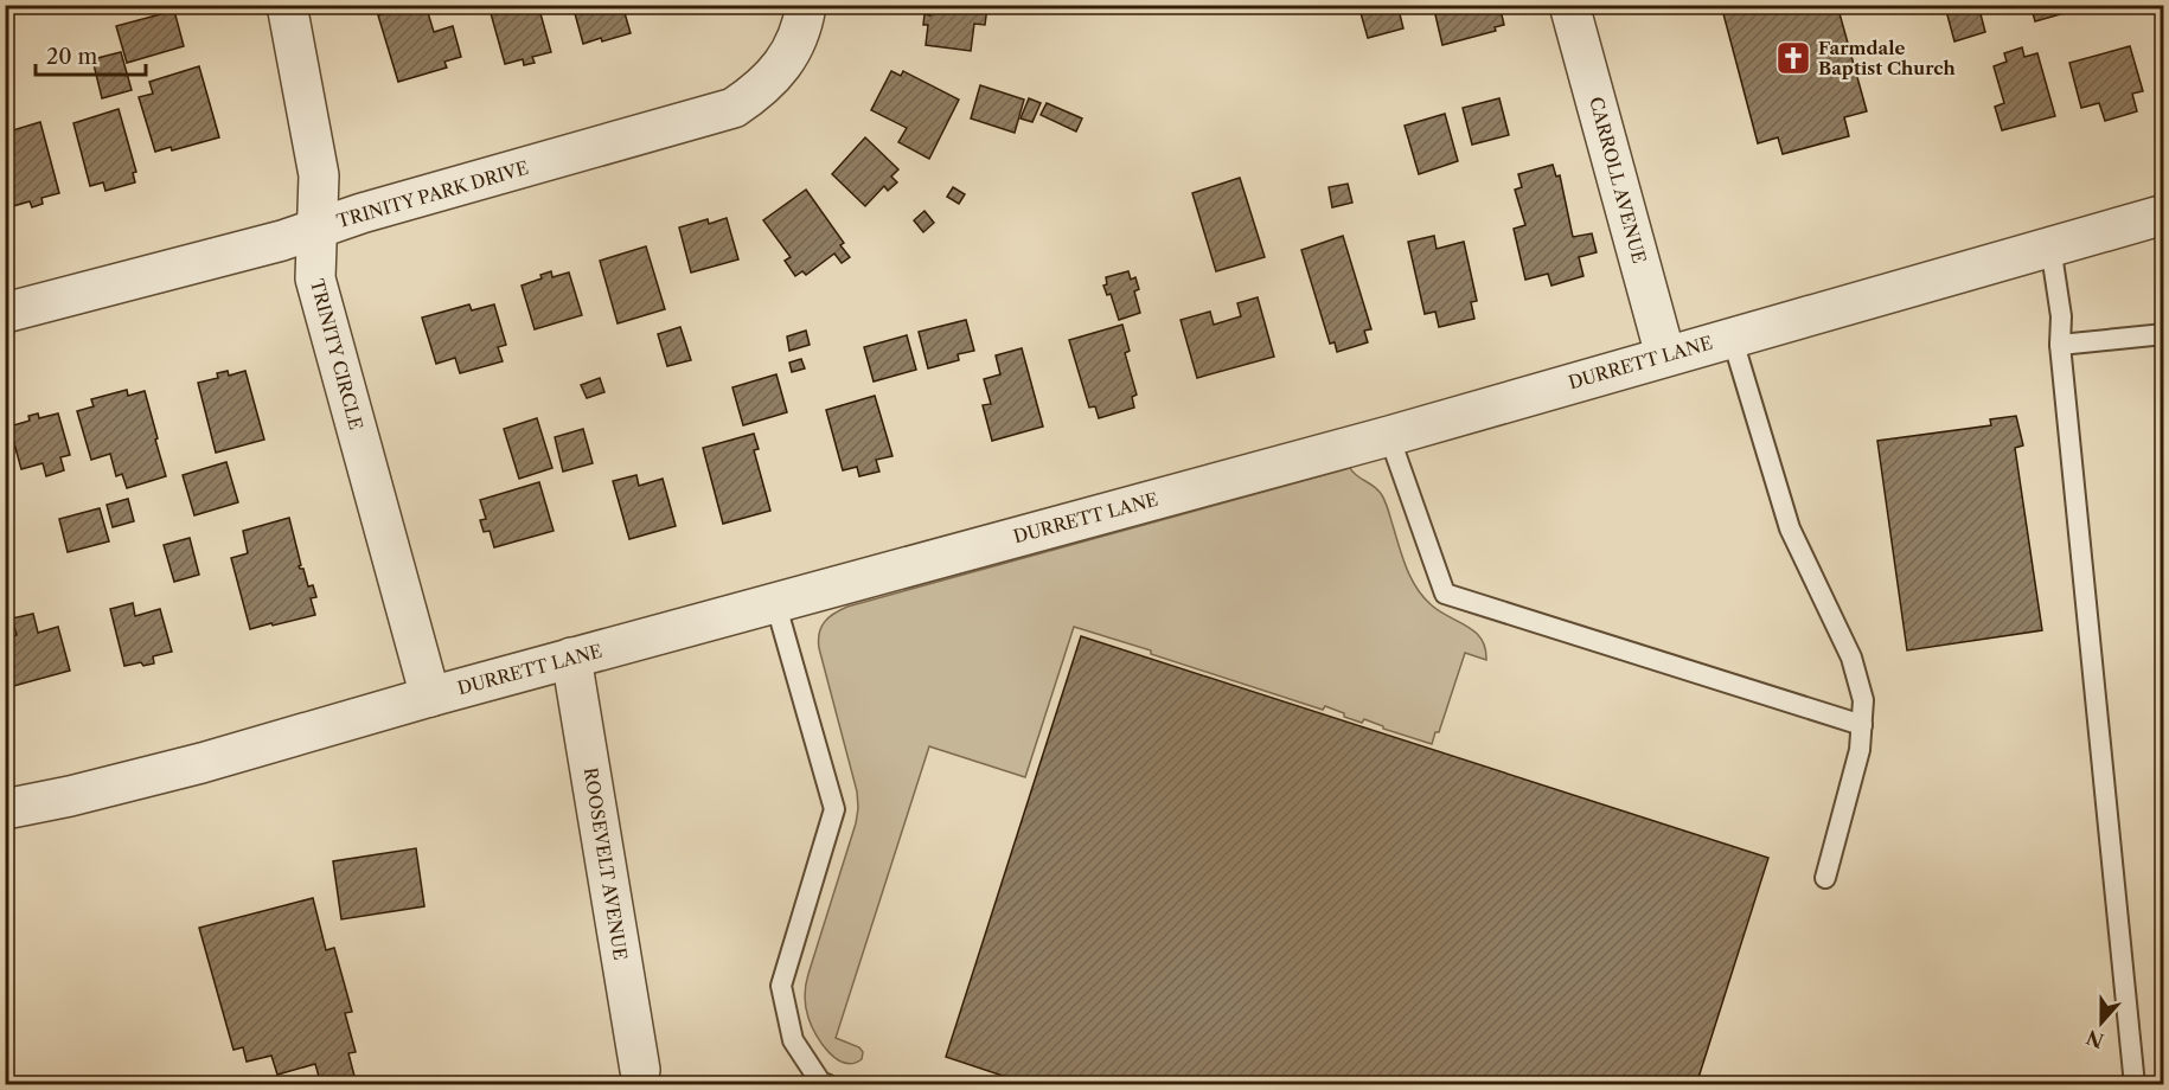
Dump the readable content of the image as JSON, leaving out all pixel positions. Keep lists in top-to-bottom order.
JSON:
{
  "streets": {
    "street": [
      "CARROLL AVENUE",
      "TRINITY PARK DRIVE",
      "TRINITY CIRCLE",
      "DURRETT LANE",
      "ROOSEVELT AVENUE"
    ]
  },
  "crossings": [
    ["CARROLL AVENUE", "DURRETT LANE"],
    ["TRINITY PARK DRIVE", "TRINITY CIRCLE"],
    ["TRINITY CIRCLE", "DURRETT LANE"],
    ["DURRETT LANE", "ROOSEVELT AVENUE"]
  ],
  "places": {
    "church": ["Farmdale Baptist Church"]
  },
  "scale_bar": "20 m",
  "north": "bottom"
}
